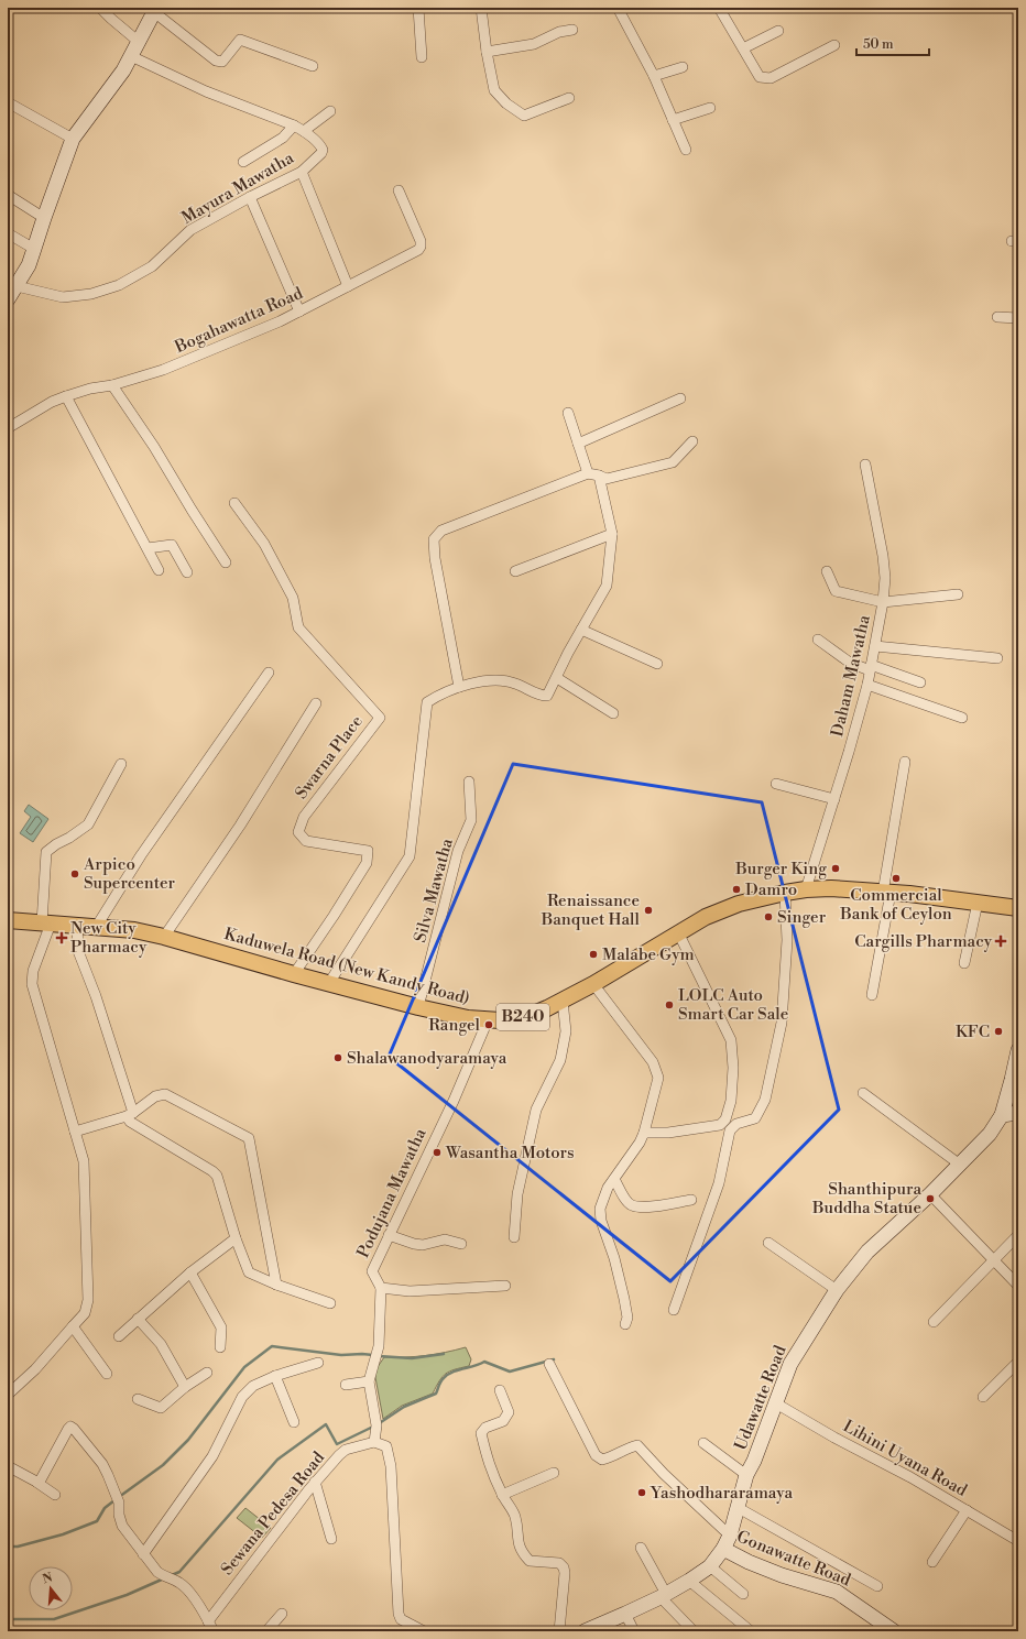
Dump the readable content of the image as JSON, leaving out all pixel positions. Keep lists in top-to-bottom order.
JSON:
{
  "streets": {
    "main road": ["Kaduwela Road (New Kandy Road)", "B240"],
    "street": [
      "Mayura Mawatha",
      "Bogahawatta Road",
      "Daham Mawatha",
      "Swarna Place",
      "Silva Mawatha",
      "Podujana Mawatha",
      "Udawatte Road",
      "Lihini Uyana Road",
      "Sewana Pedesa Road",
      "Gonawatte Road"
    ]
  },
  "crossings": [
    ["Daham Mawatha", "Kaduwela Road (New Kandy Road)"],
    ["Swarna Place", "Kaduwela Road (New Kandy Road)"],
    ["Silva Mawatha", "Kaduwela Road (New Kandy Road)"],
    ["Kaduwela Road (New Kandy Road)", "Podujana Mawatha"],
    ["Udawatte Road", "Lihini Uyana Road"],
    ["Udawatte Road", "Gonawatte Road"]
  ],
  "places": {
    "other": [
      "Burger King",
      "Arpico Supercenter",
      "Commercial Bank of Ceylon",
      "Damro",
      "Renaissance Banquet Hall",
      "Singer",
      "Malabe Gym",
      "LOLC Auto Smart Car Sale",
      "Rangel",
      "KFC",
      "Shalawanodyaramaya",
      "Wasantha Motors",
      "Shanthipura Buddha Statue",
      "Yashodhararamaya"
    ],
    "health": ["New City Pharmacy", "Cargills Pharmacy"]
  },
  "scale_bar": "50 m",
  "north": "top"
}
